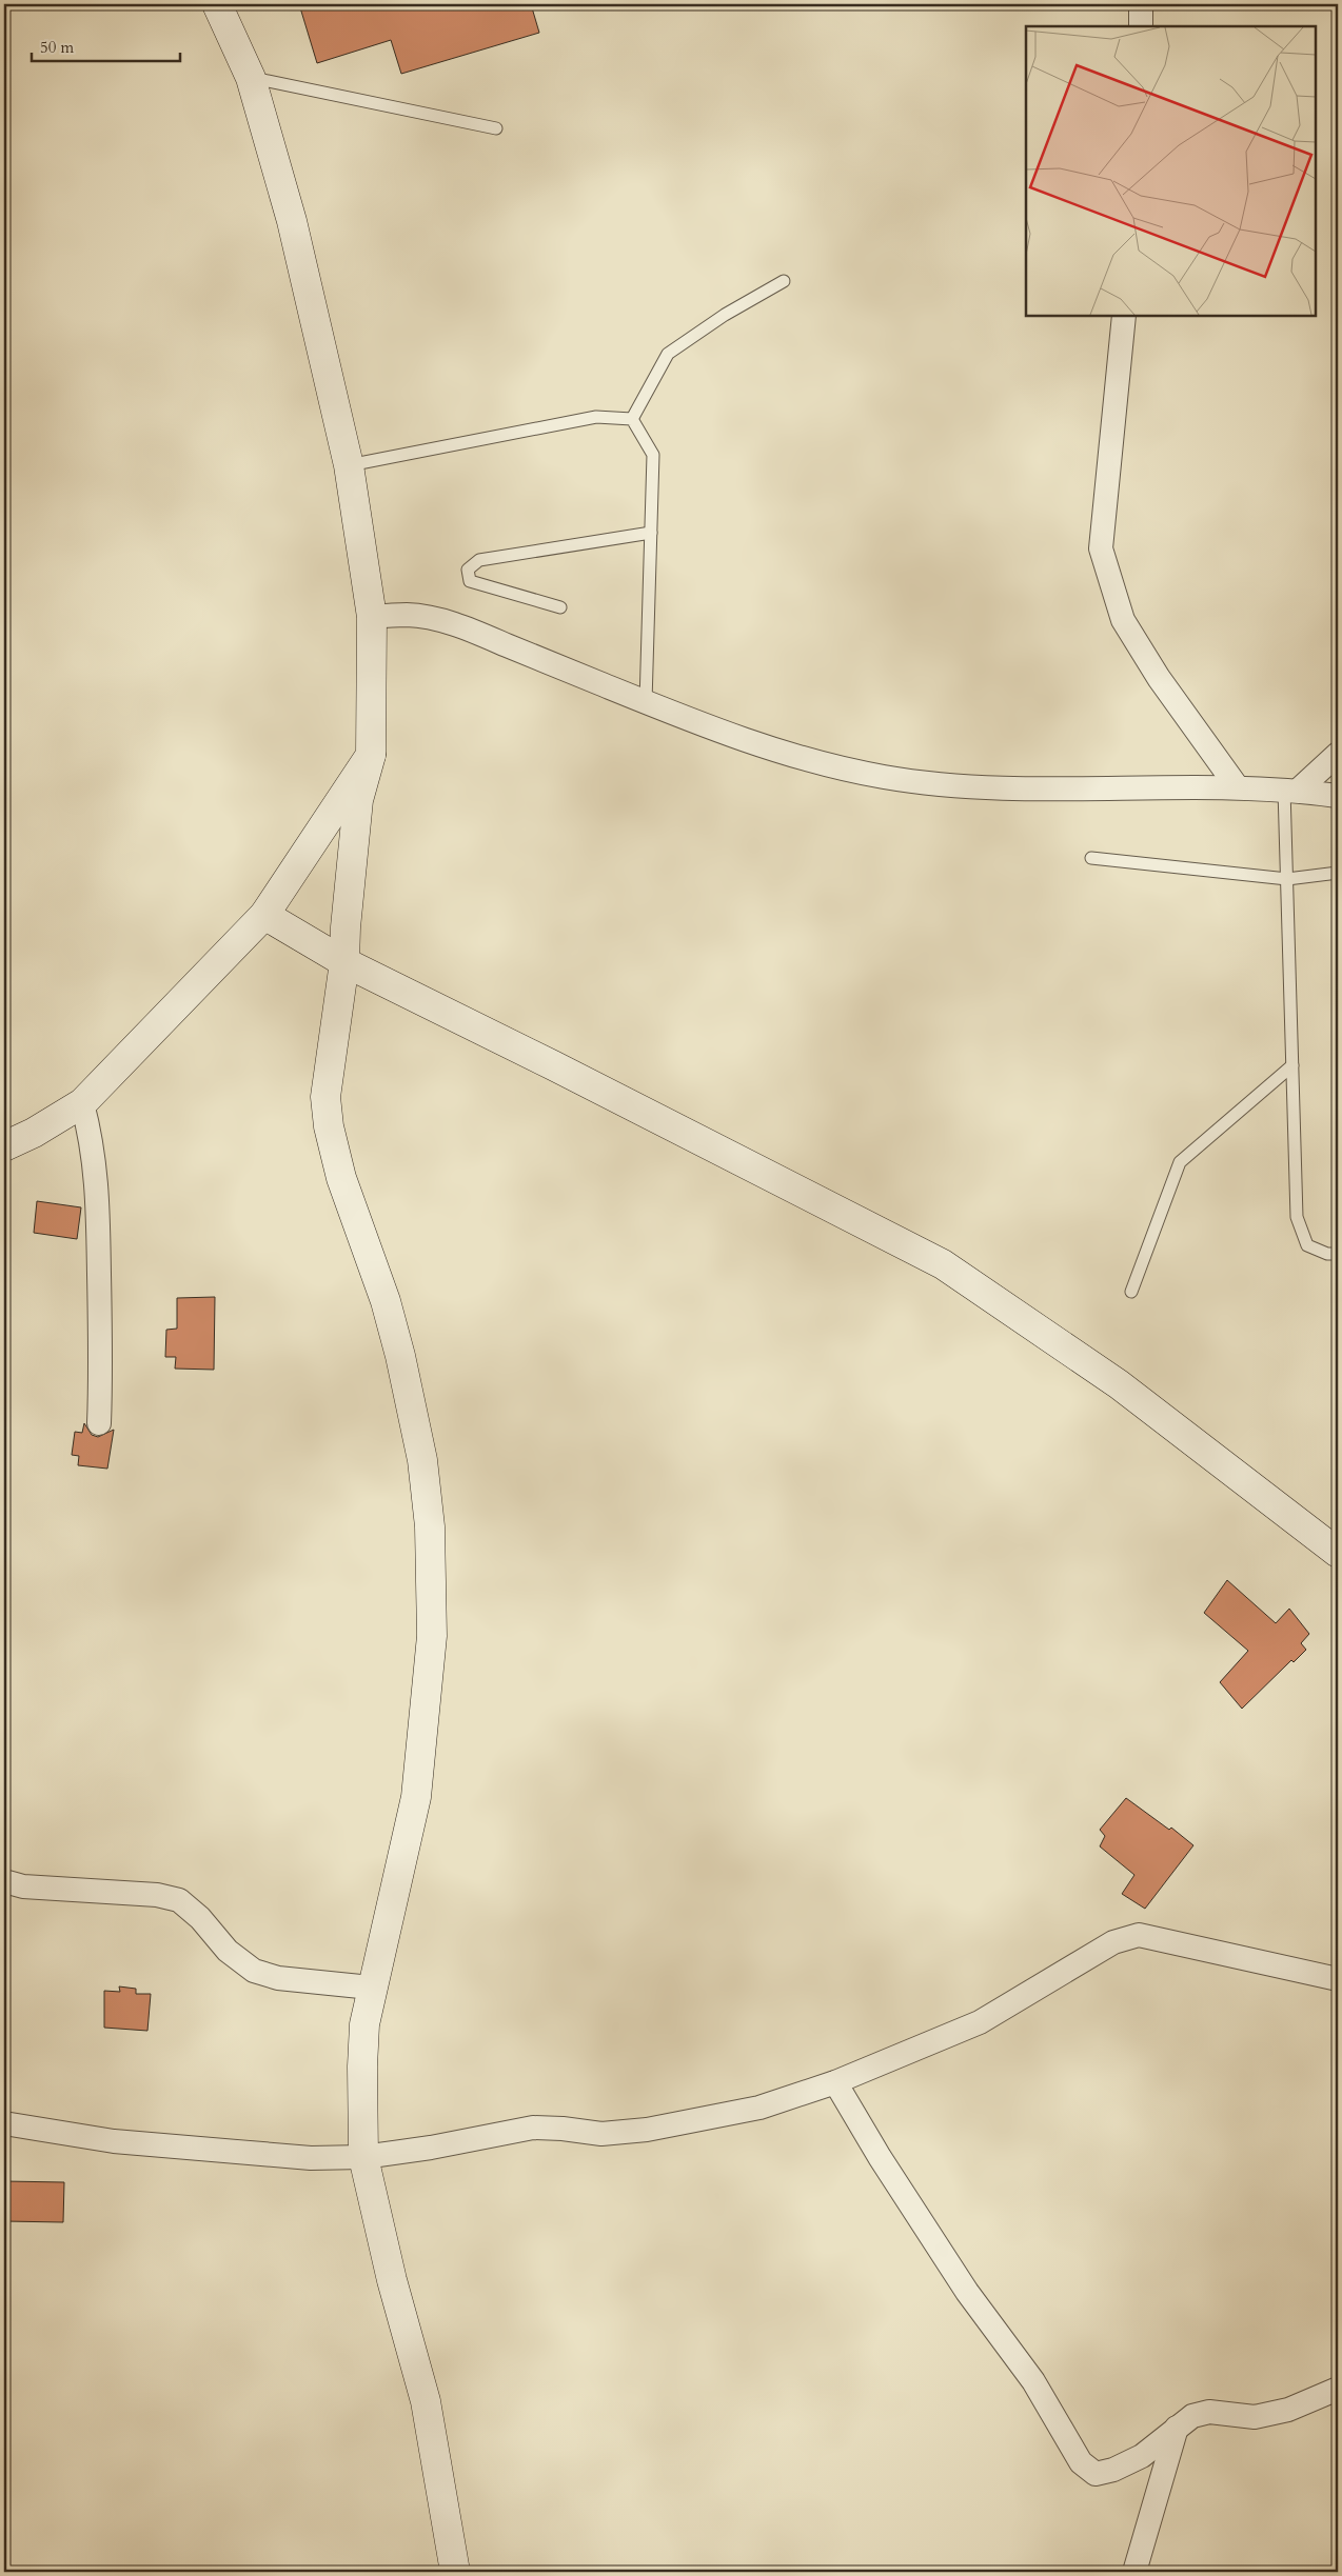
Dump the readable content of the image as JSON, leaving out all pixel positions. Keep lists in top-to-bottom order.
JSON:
{
  "scale_bar": "50 m"
}
